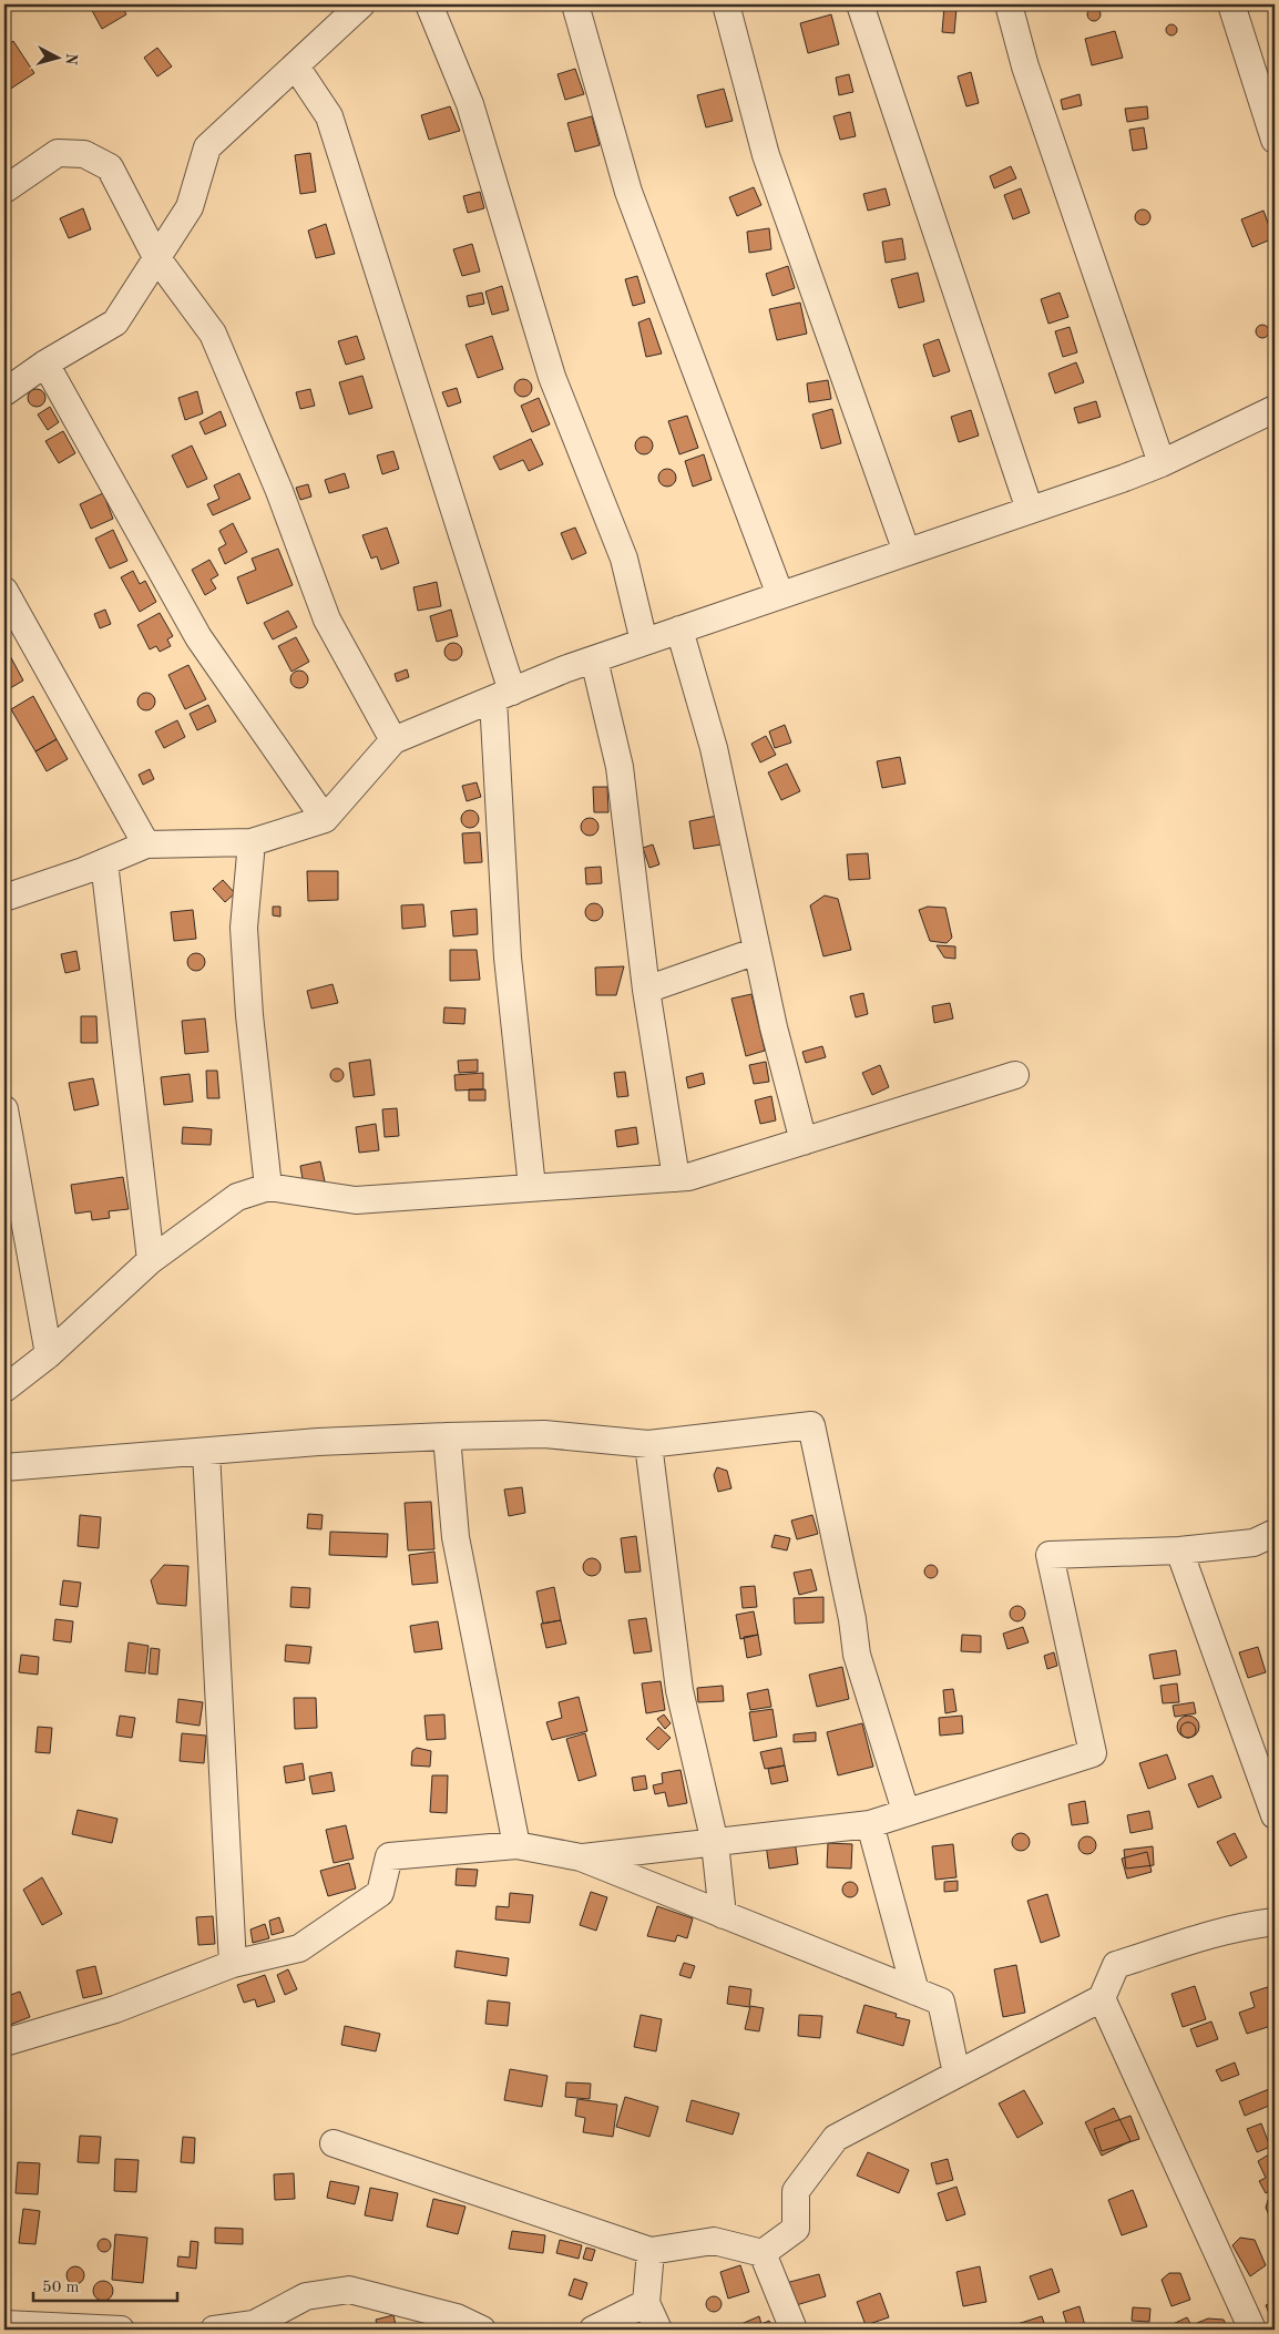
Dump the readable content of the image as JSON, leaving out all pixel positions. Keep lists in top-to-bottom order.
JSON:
{
  "scale_bar": "50 m",
  "north": "right"
}
